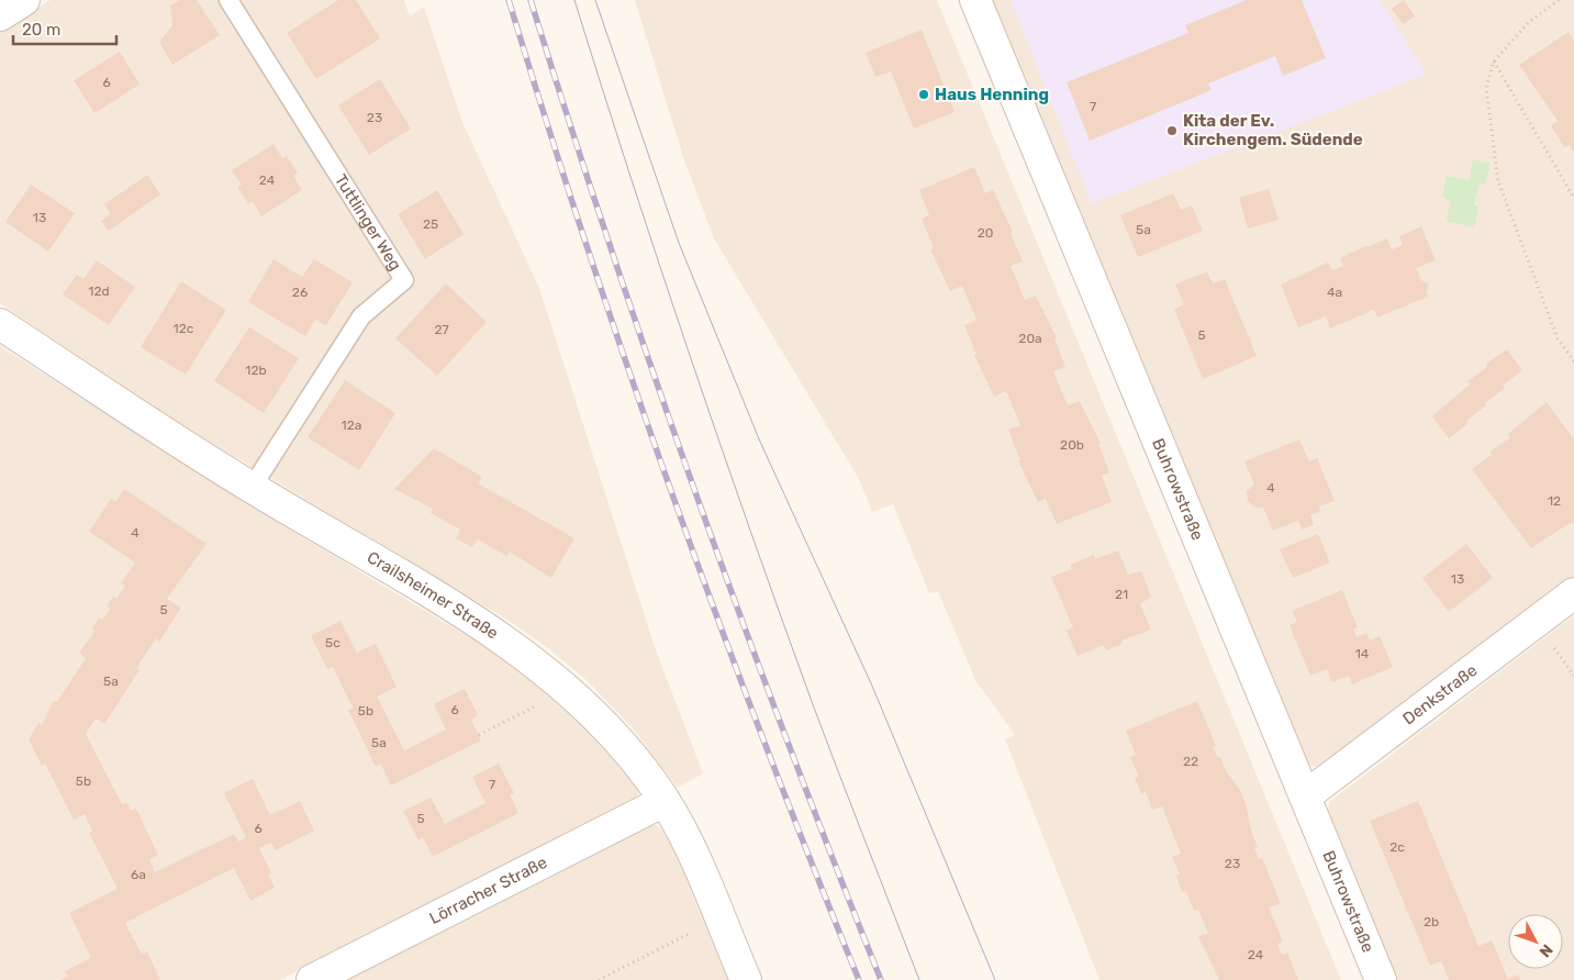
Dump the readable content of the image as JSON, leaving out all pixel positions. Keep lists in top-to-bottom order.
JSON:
{
  "streets": {
    "street": [
      "Buhrowstraße",
      "Crailsheimer Straße",
      "Denkstraße",
      "Lörracher Straße"
    ],
    "lane": ["Tuttlinger Weg"]
  },
  "crossings": [
    ["Tuttlinger Weg", "Crailsheimer Straße"],
    ["Buhrowstraße", "Denkstraße"],
    ["Crailsheimer Straße", "Lörracher Straße"]
  ],
  "places": ["Haus Henning", "Kita der Ev. Kirchengem. Südende"],
  "house_numbers": [
    "6",
    "7",
    "23",
    "24",
    "13",
    "25",
    "5a",
    "20",
    "12d",
    "26",
    "4a",
    "12c",
    "27",
    "5",
    "20a",
    "12b",
    "12a",
    "20b",
    "4",
    "12",
    "4",
    "13",
    "21",
    "5",
    "5c",
    "14",
    "5a",
    "6",
    "5b",
    "5a",
    "22",
    "5b",
    "7",
    "5",
    "6",
    "2c",
    "23",
    "6a",
    "2b",
    "24"
  ],
  "scale_bar": "20 m",
  "north": "bottom right"
}
